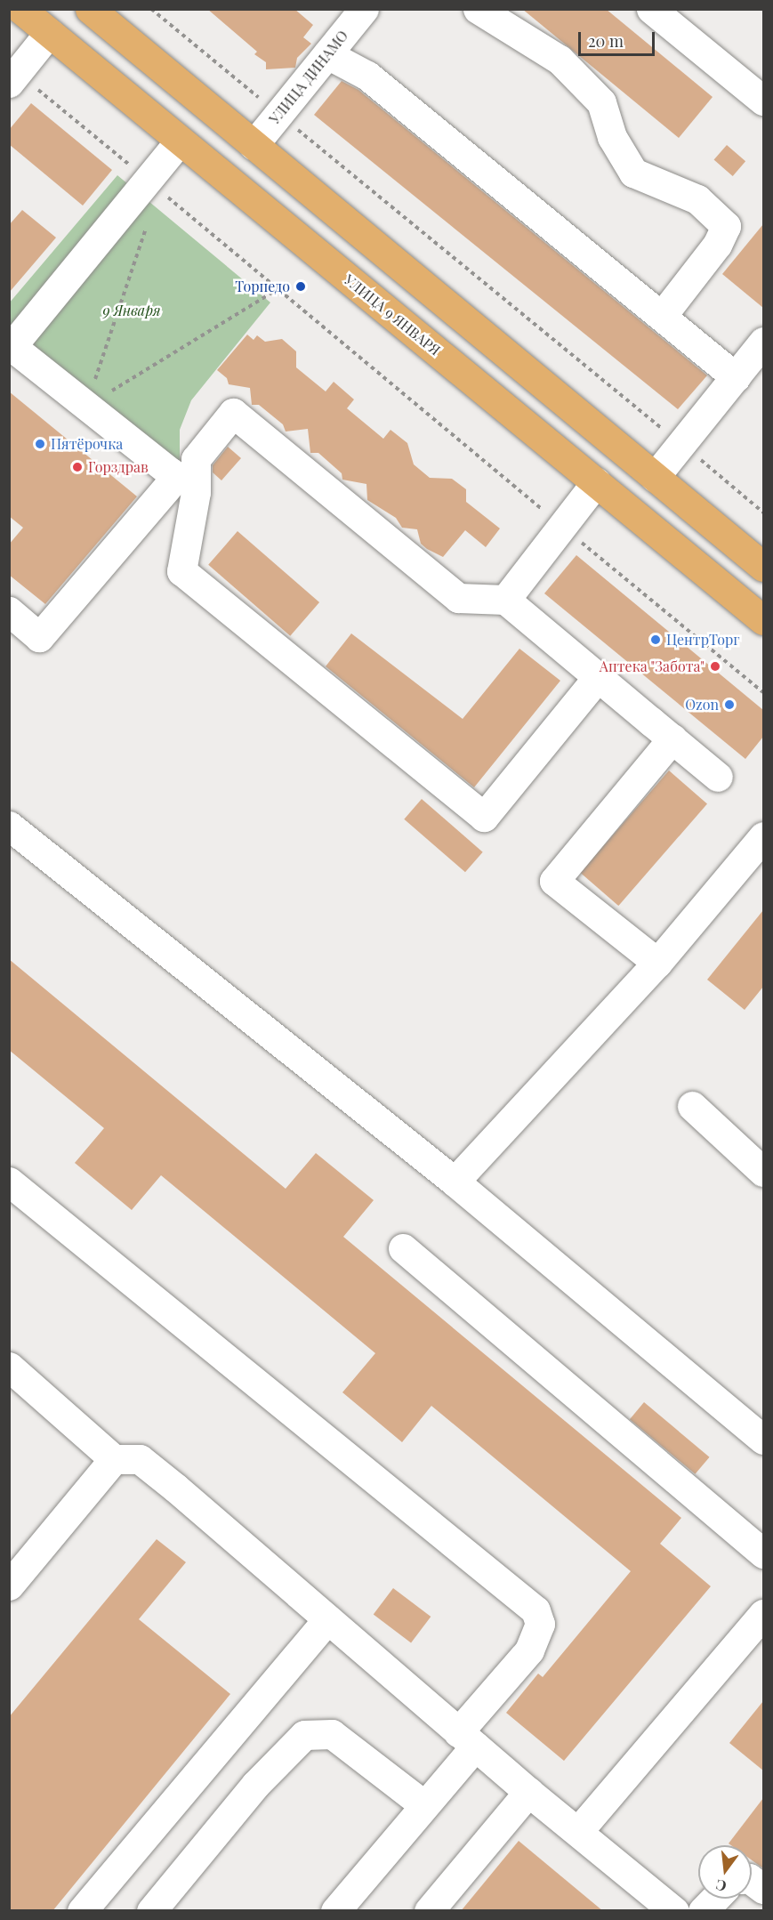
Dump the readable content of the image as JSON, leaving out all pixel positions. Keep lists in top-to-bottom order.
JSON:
{
  "streets": {
    "main road": ["УЛИЦА 9 ЯНВАРЯ"],
    "street": ["УЛИЦА ДИНАМО"]
  },
  "parks": ["9 Января"],
  "places": [
    "Торпедо",
    "Пятёрочка",
    "Горздрав",
    "ЦентрТорг",
    "Аптека \"Забота\"",
    "Ozon"
  ],
  "scale_bar": "20 m",
  "north": "bottom"
}
